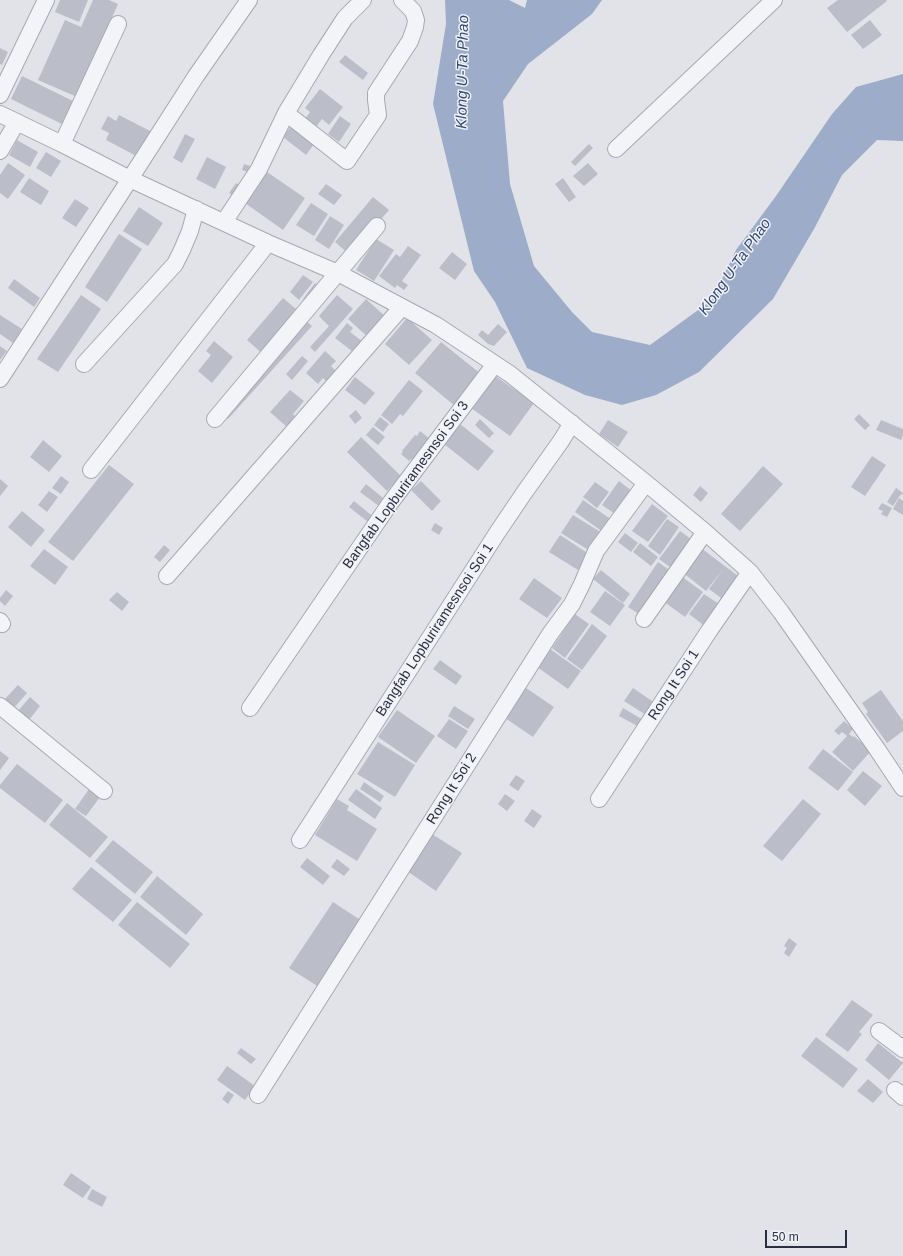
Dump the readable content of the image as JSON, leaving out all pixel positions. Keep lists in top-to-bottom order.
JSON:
{
  "streets": {
    "street": [
      "Bangfab Lopburiramesnsoi Soi 3",
      "Bangfab Lopburiramesnsoi Soi 1",
      "Rong It Soi 1",
      "Rong It Soi 2"
    ]
  },
  "water": ["Klong U-Ta Phao"],
  "scale_bar": "50 m"
}
